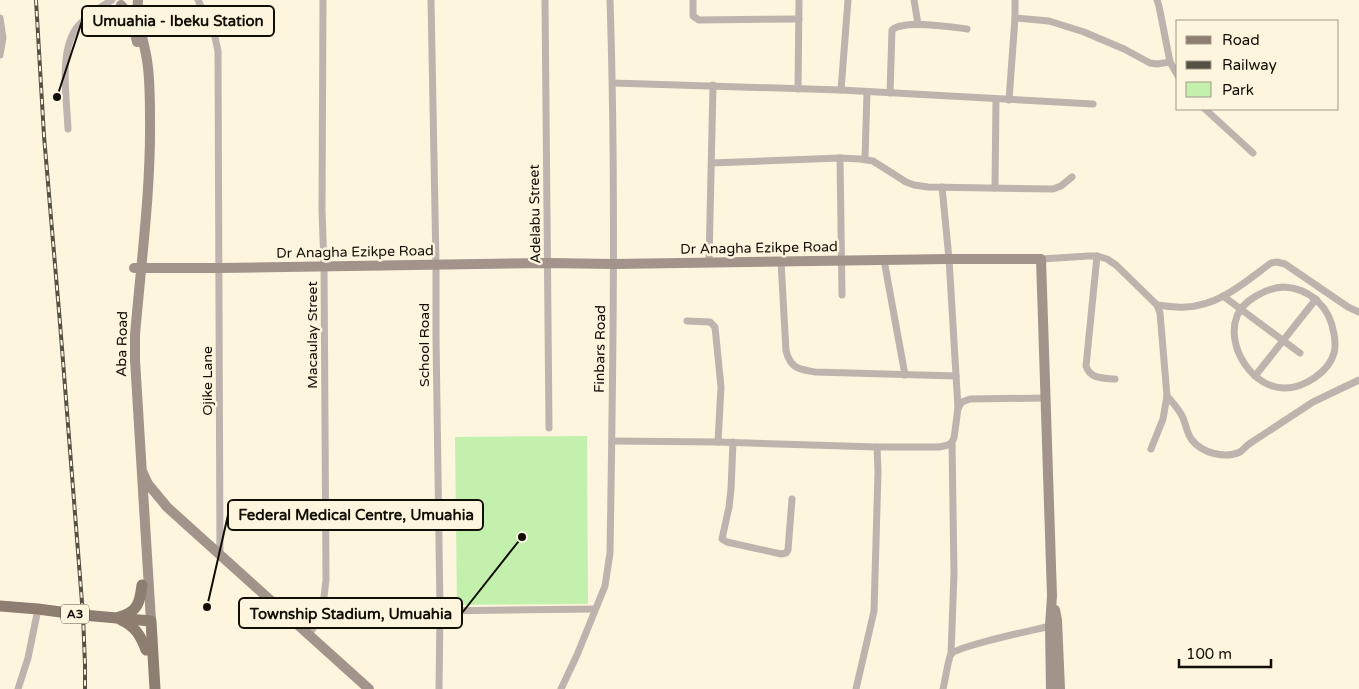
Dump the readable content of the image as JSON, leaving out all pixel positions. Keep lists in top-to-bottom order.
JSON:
{
  "streets": {
    "main road": ["Dr Anagha Ezikpe Road", "Aba Road", "A3"],
    "street": [
      "Adelabu Street",
      "Macaulay Street",
      "School Road",
      "Finbars Road",
      "Ojike Lane"
    ]
  },
  "crossings": [
    ["Adelabu Street", "Dr Anagha Ezikpe Road"],
    ["Dr Anagha Ezikpe Road", "Macaulay Street"],
    ["Dr Anagha Ezikpe Road", "Aba Road"],
    ["Dr Anagha Ezikpe Road", "School Road"],
    ["Dr Anagha Ezikpe Road", "Finbars Road"],
    ["Dr Anagha Ezikpe Road", "Ojike Lane"],
    ["Aba Road", "A3"]
  ],
  "places": ["Umuahia - Ibeku Station", "Township Stadium, Umuahia", "Federal Medical Centre, Umuahia"],
  "legend": ["Road", "Railway", "Park"],
  "scale_bar": "100 m"
}
